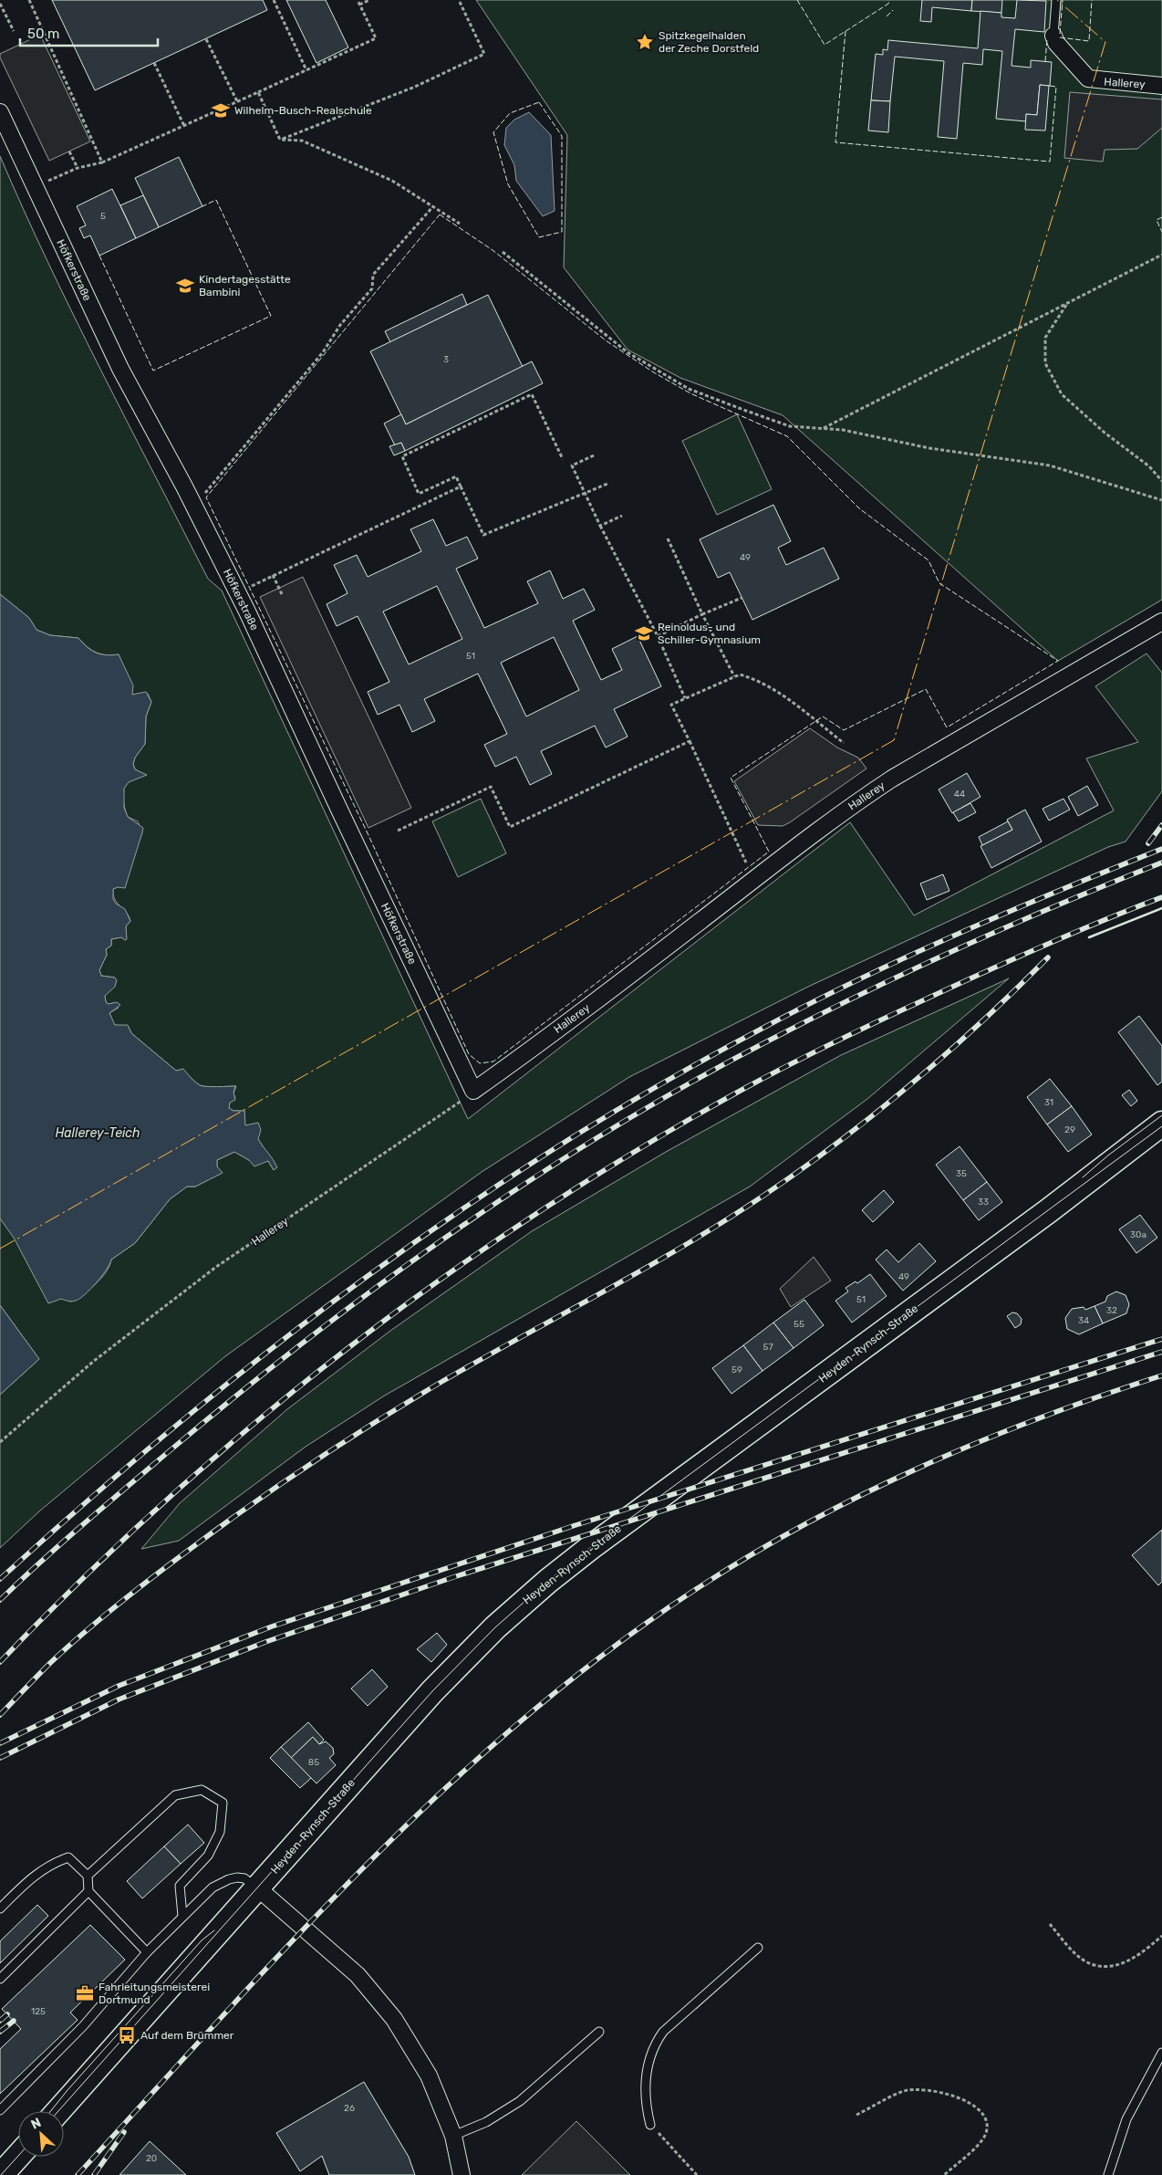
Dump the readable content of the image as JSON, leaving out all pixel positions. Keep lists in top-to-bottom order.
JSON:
{
  "streets": {
    "main road": ["Heyden-Rynsch-Straße"],
    "street": ["Hallerey", "Höfkerstraße"]
  },
  "crossings": [
    ["Hallerey", "Höfkerstraße"]
  ],
  "water": ["Hallerey-Teich"],
  "places": {
    "place": ["Spitzkegelhalden der Zeche Dorstfeld"],
    "school or university": ["Wilhelm-Busch-Realschule", "Kindertagesstätte Bambini", "Reinoldus- und Schiller-Gymnasium"],
    "office": ["Fahrleitungsmeisterei Dortmund"],
    "bus stop": ["Auf dem Brümmer"]
  },
  "house_numbers": [
    "5",
    "3",
    "49",
    "51",
    "44",
    "31",
    "29",
    "35",
    "33",
    "30a",
    "49",
    "51",
    "32",
    "34",
    "55",
    "57",
    "59",
    "85",
    "125",
    "26",
    "20"
  ],
  "scale_bar": "50 m",
  "north": "top left"
}
